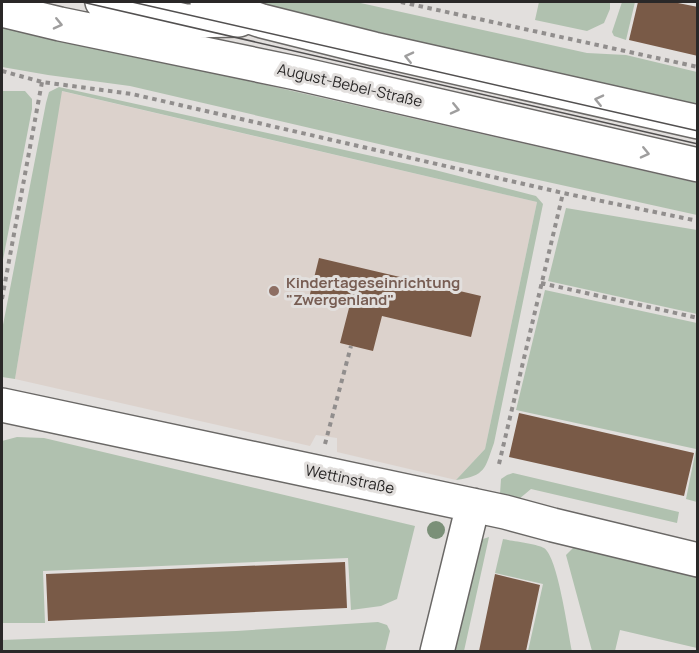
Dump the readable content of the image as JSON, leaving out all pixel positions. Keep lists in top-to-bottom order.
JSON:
{
  "streets": {
    "street": ["August-Bebel-Straße", "Wettinstraße"]
  },
  "places": ["Kindertageseinrichtung \"Zwergenland\""]
}
